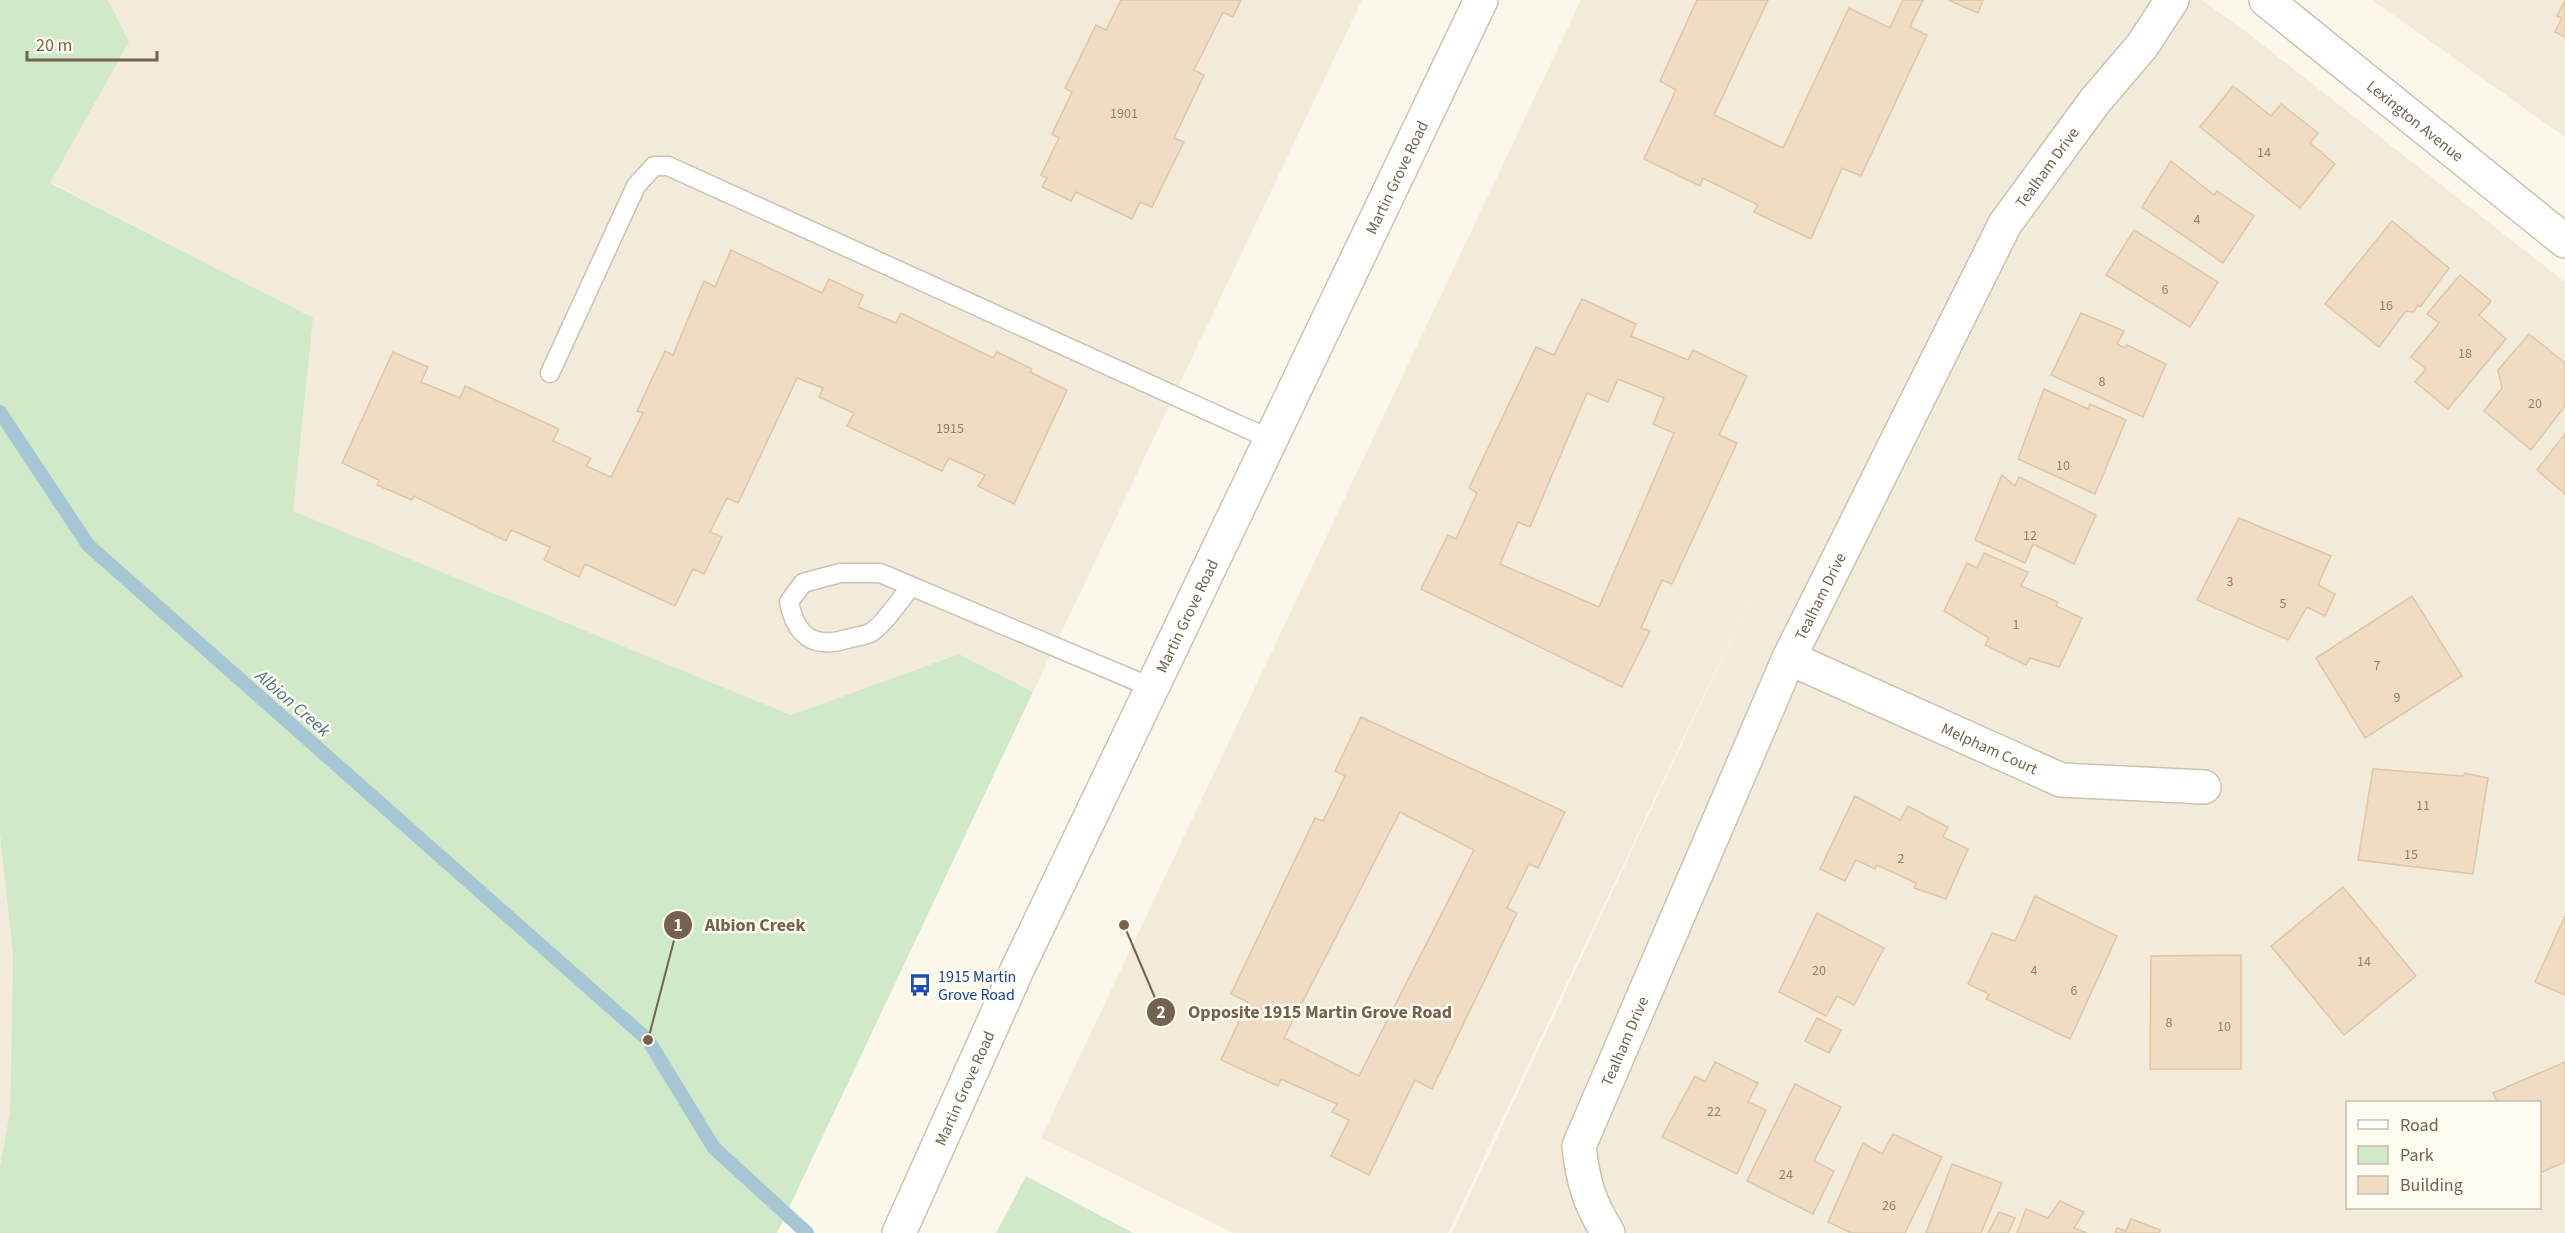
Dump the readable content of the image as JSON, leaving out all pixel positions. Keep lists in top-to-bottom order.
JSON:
{
  "streets": {
    "street": [
      "Lexington Avenue",
      "Tealham Drive",
      "Martin Grove Road",
      "Melpham Court"
    ]
  },
  "crossings": [
    ["Tealham Drive", "Melpham Court"]
  ],
  "water": ["Albion Creek"],
  "places": {
    "other": ["Opposite 1915 Martin Grove Road", "Albion Creek"],
    "bus stop": ["1915 Martin Grove Road"]
  },
  "house_numbers": [
    "1901",
    "14",
    "4",
    "6",
    "16",
    "18",
    "8",
    "20",
    "1915",
    "10",
    "12",
    "3",
    "5",
    "1",
    "7",
    "9",
    "11",
    "15",
    "2",
    "14",
    "20",
    "4",
    "6",
    "8",
    "10",
    "22",
    "24",
    "26"
  ],
  "legend": ["Road", "Park", "Building"],
  "scale_bar": "20 m"
}
